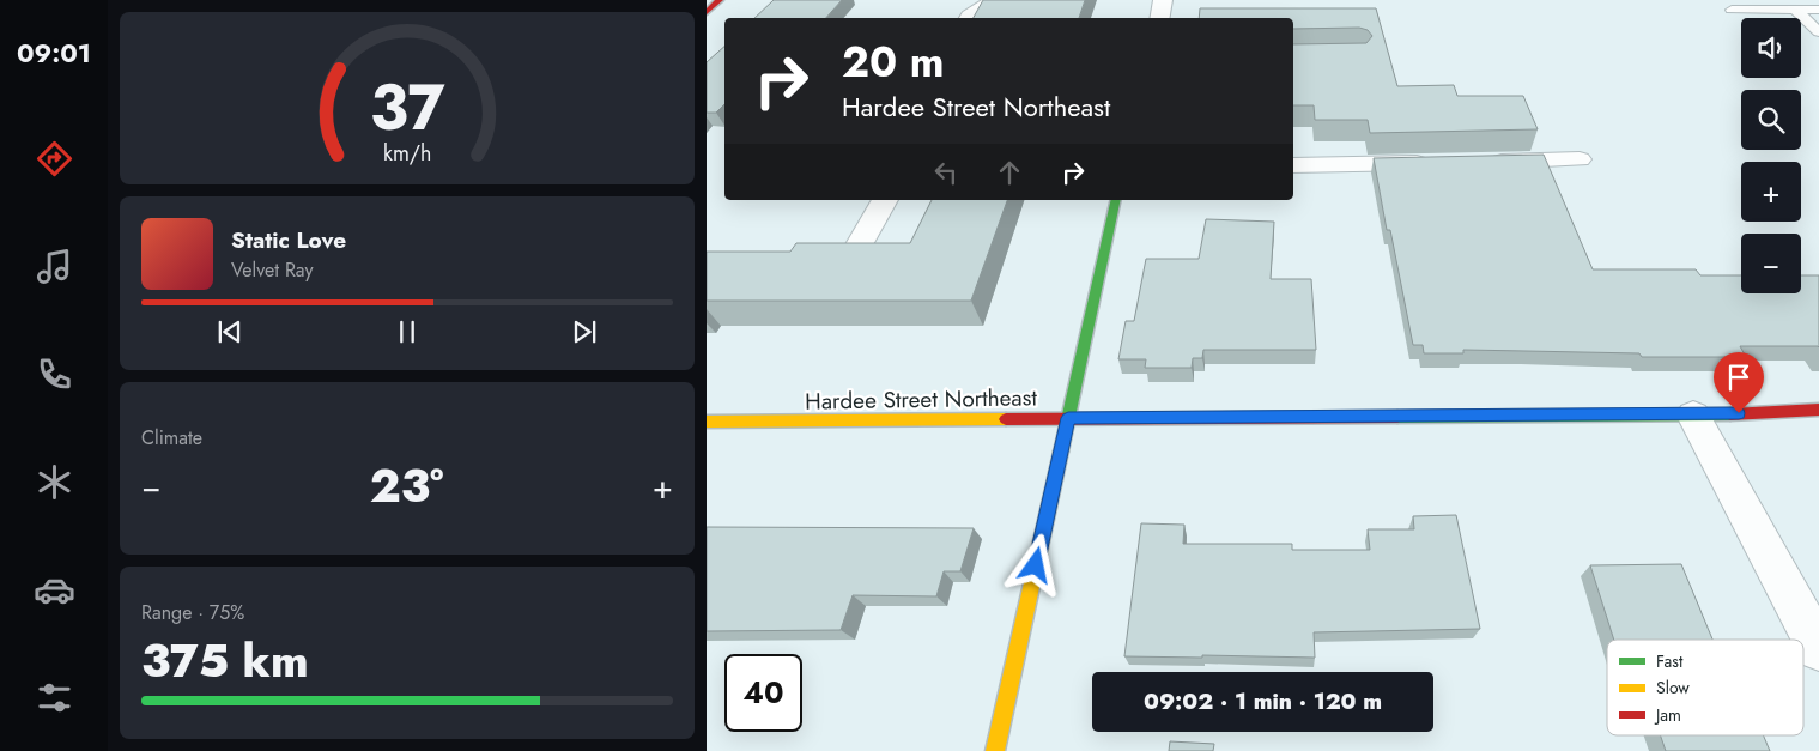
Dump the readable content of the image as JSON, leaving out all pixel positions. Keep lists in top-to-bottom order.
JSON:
{
  "streets": {
    "street": ["Hardee Street Northeast"]
  },
  "legend": ["Fast", "Slow", "Jam"],
  "page": {
    "tabs": "09:01",
    "map_buttons": ["+", "−"],
    "turn": ["20 m", "Hardee Street Northeast"],
    "song": ["Static Love", "Velvet Ray"],
    "tile": [
      "Climate",
      ["Range · 75%", "375 km"]
    ],
    "heat": ["−", "23°", "+"],
    "limit": "40",
    "trip": "09:02 · 1 min · 120 m",
    "gauge": ["37", "km/h"]
  }
}
